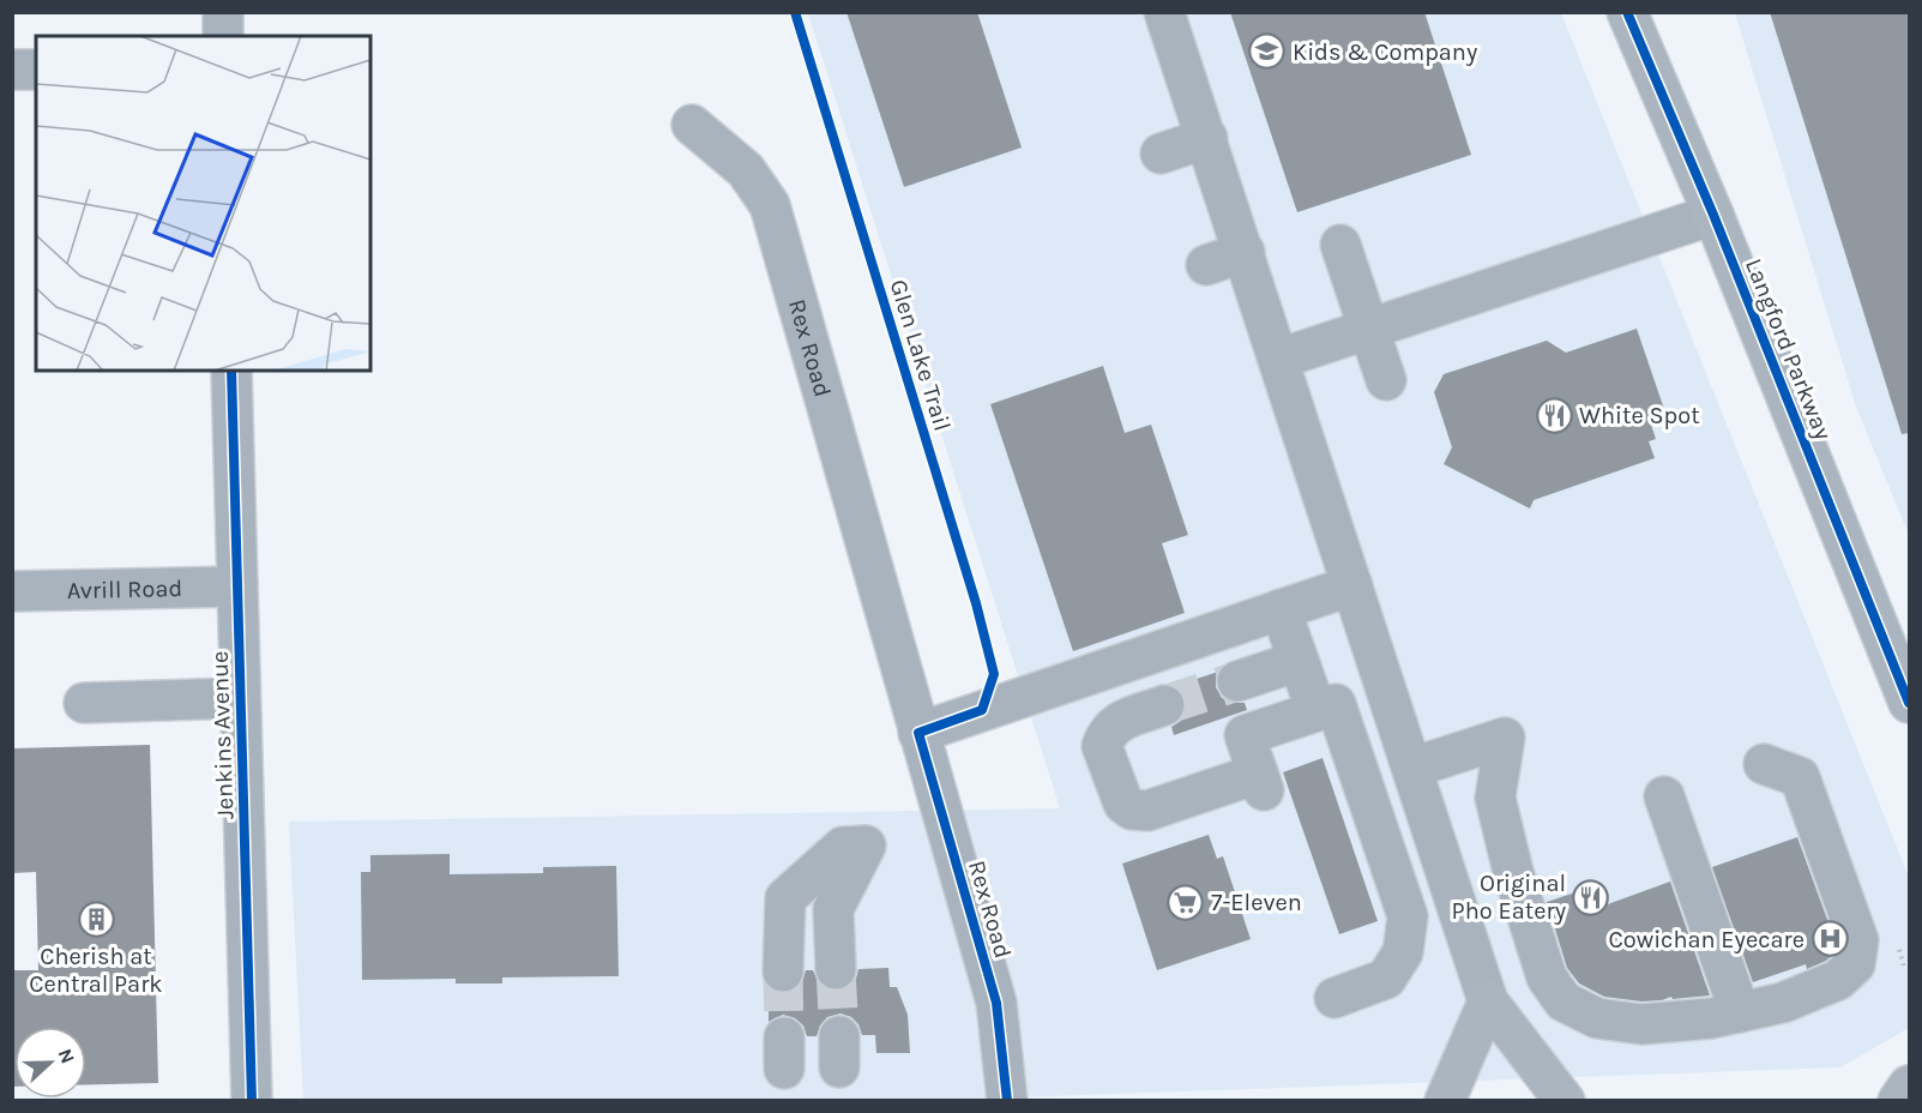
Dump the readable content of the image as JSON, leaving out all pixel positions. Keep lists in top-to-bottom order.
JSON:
{
  "streets": {
    "main road": ["Langford Parkway"],
    "street": ["Rex Road", "Avrill Road", "Jenkins Avenue"],
    "cycle path": ["Glen Lake Trail"]
  },
  "crossings": [
    ["Avrill Road", "Jenkins Avenue"]
  ],
  "places": {
    "school or university": ["Kids & Company"],
    "restaurant": ["White Spot", "Original Pho Eatery"],
    "supermarket": ["7-Eleven"],
    "building": ["Cherish at Central Park"],
    "hospital": ["Cowichan Eyecare"]
  },
  "north": "right"
}
